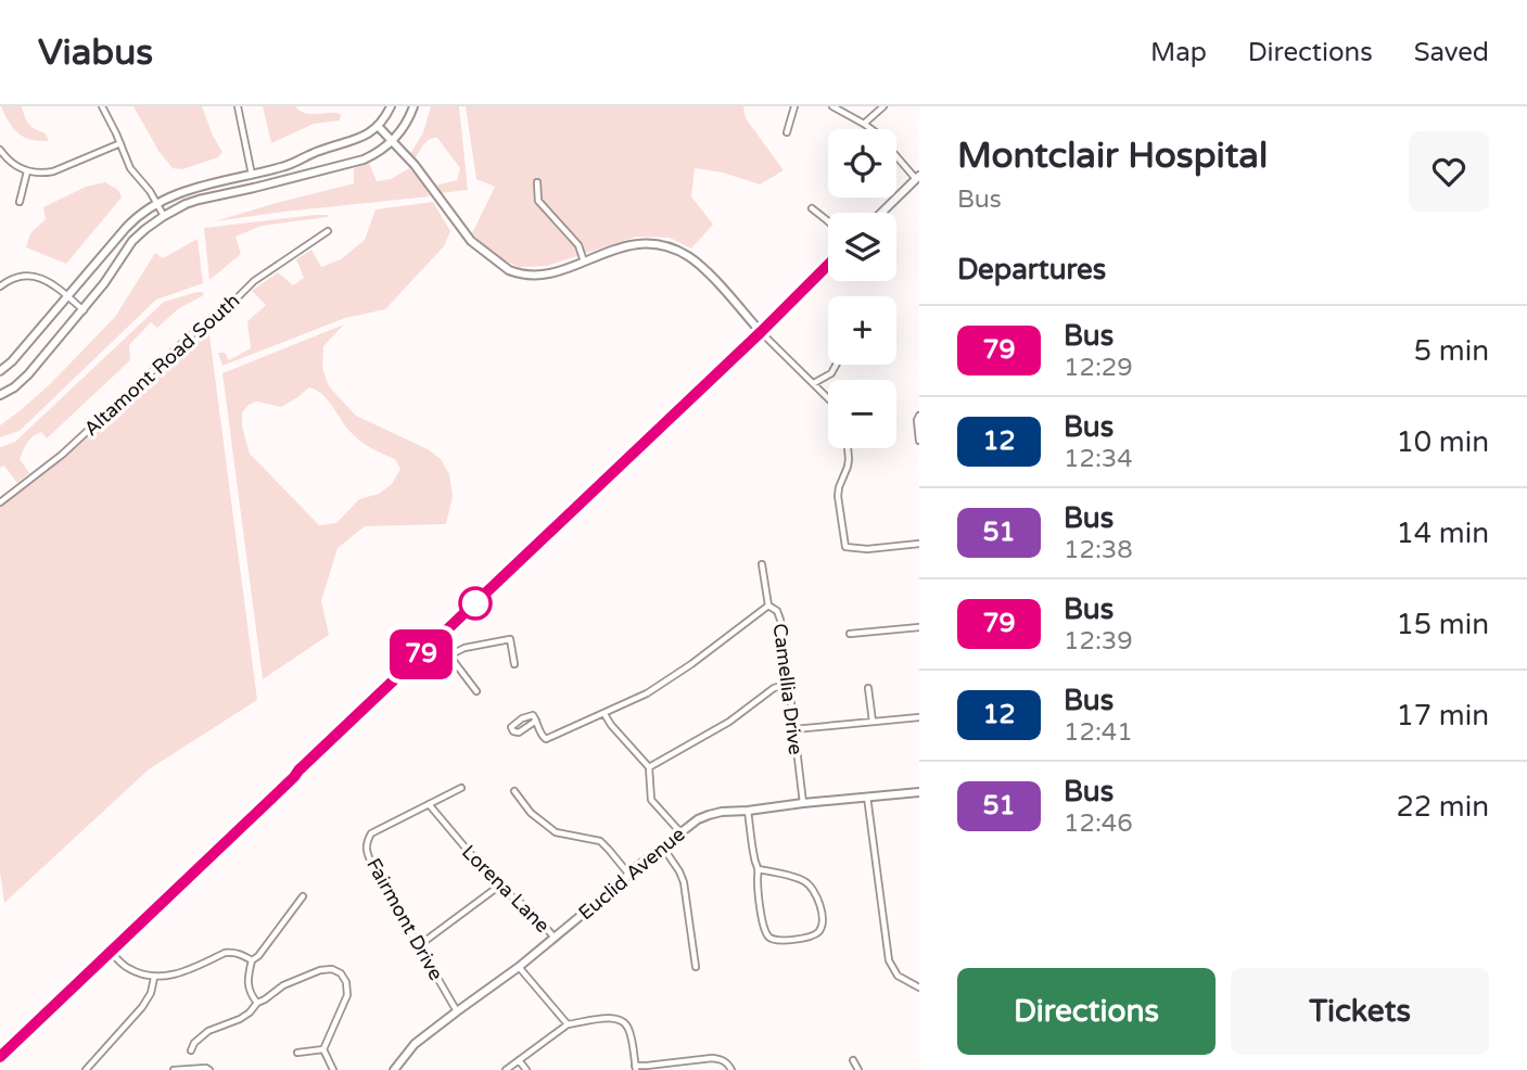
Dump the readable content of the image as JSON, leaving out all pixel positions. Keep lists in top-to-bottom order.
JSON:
{
  "streets": {
    "street": [
      "Altamont Road South",
      "Camellia Drive",
      "Euclid Avenue",
      "Lorena Lane",
      "Fairmont Drive"
    ]
  },
  "crossings": [
    ["Camellia Drive", "Euclid Avenue"],
    ["Euclid Avenue", "Lorena Lane"],
    ["Euclid Avenue", "Fairmont Drive"],
    ["Lorena Lane", "Fairmont Drive"]
  ],
  "lines": ["bus line 79"],
  "page": {
    "header": "Viabus",
    "nav": ["Map", "Directions", "Saved"],
    "on_map": "79",
    "heading": [
      ["Montclair Hospital", "Bus"],
      "Departures"
    ],
    "map_buttons": ["+", "−"],
    "list": [
      {
        "mark": "79",
        "name": "Bus",
        "note": "12:29",
        "value": "5 min"
      },
      {
        "mark": "12",
        "name": "Bus",
        "note": "12:34",
        "value": "10 min"
      },
      {
        "mark": "51",
        "name": "Bus",
        "note": "12:38",
        "value": "14 min"
      },
      {
        "mark": "79",
        "name": "Bus",
        "note": "12:39",
        "value": "15 min"
      },
      {
        "mark": "12",
        "name": "Bus",
        "note": "12:41",
        "value": "17 min"
      },
      {
        "mark": "51",
        "name": "Bus",
        "note": "12:46",
        "value": "22 min"
      }
    ],
    "buttons": ["Directions", "Tickets"]
  }
}
